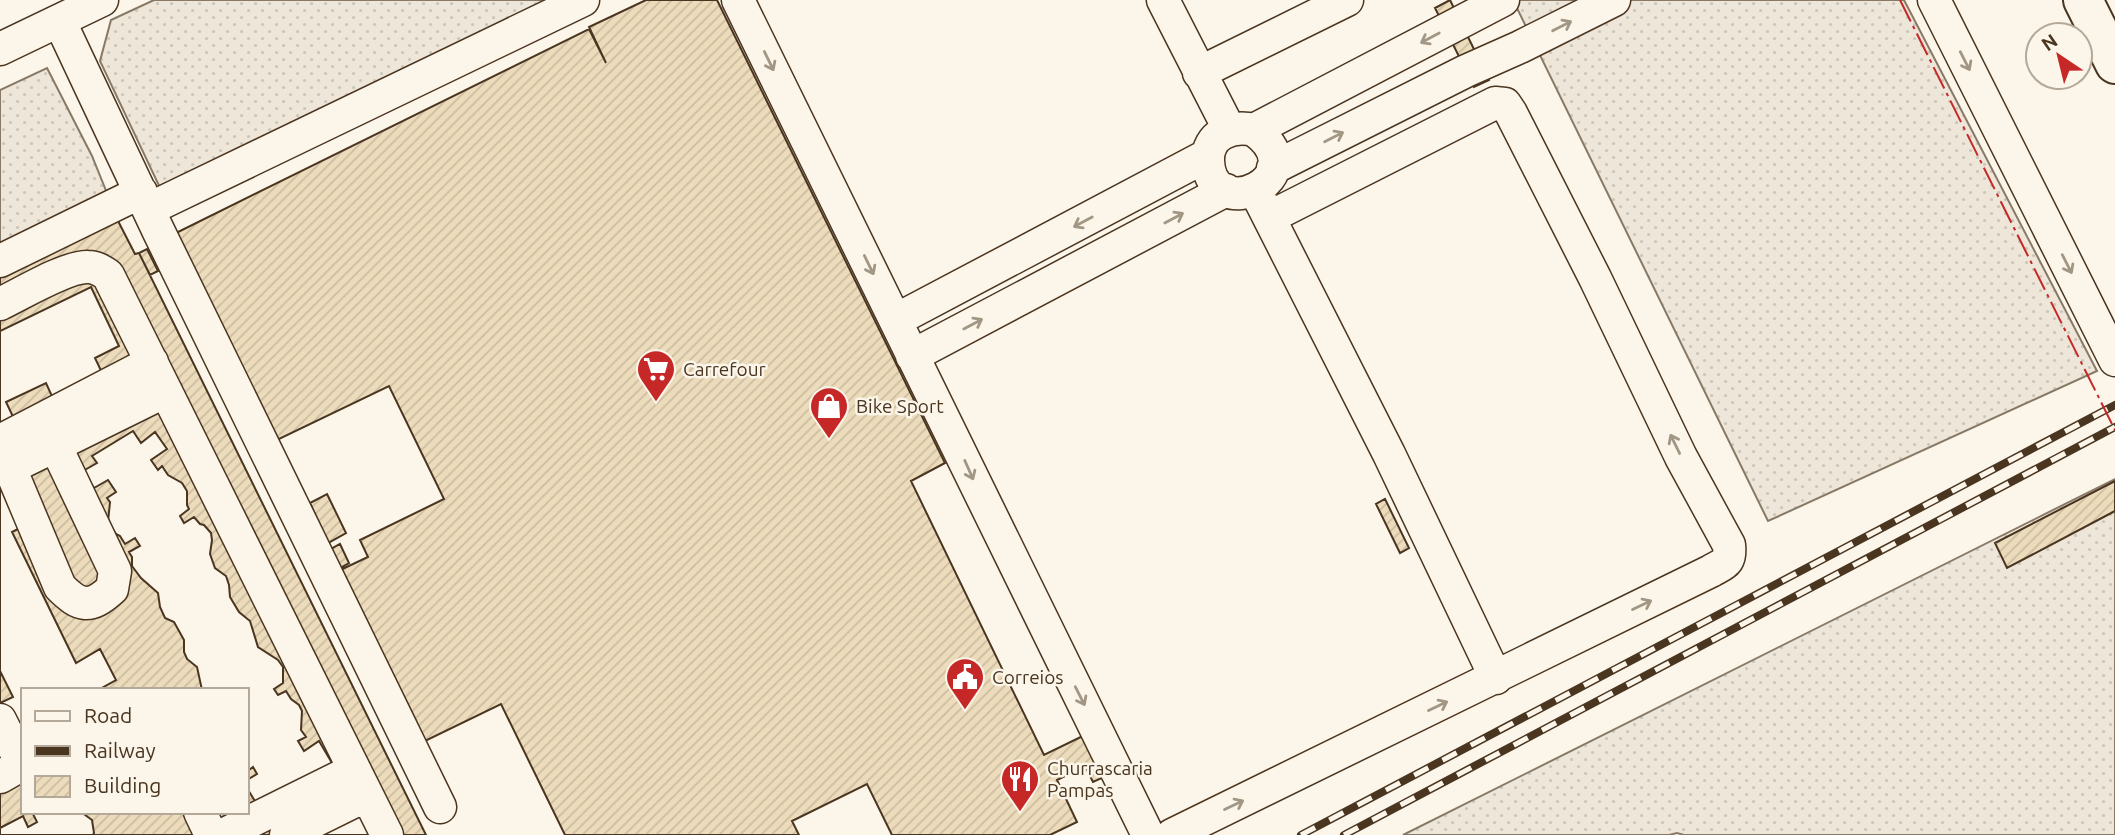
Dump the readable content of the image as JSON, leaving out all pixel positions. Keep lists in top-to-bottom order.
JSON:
{
  "places": {
    "supermarket": ["Carrefour"],
    "shop": ["Bike Sport"],
    "public building": ["Correios"],
    "restaurant": ["Churrascaria Pampas"]
  },
  "legend": ["Road", "Railway", "Building"],
  "north": "top left"
}
